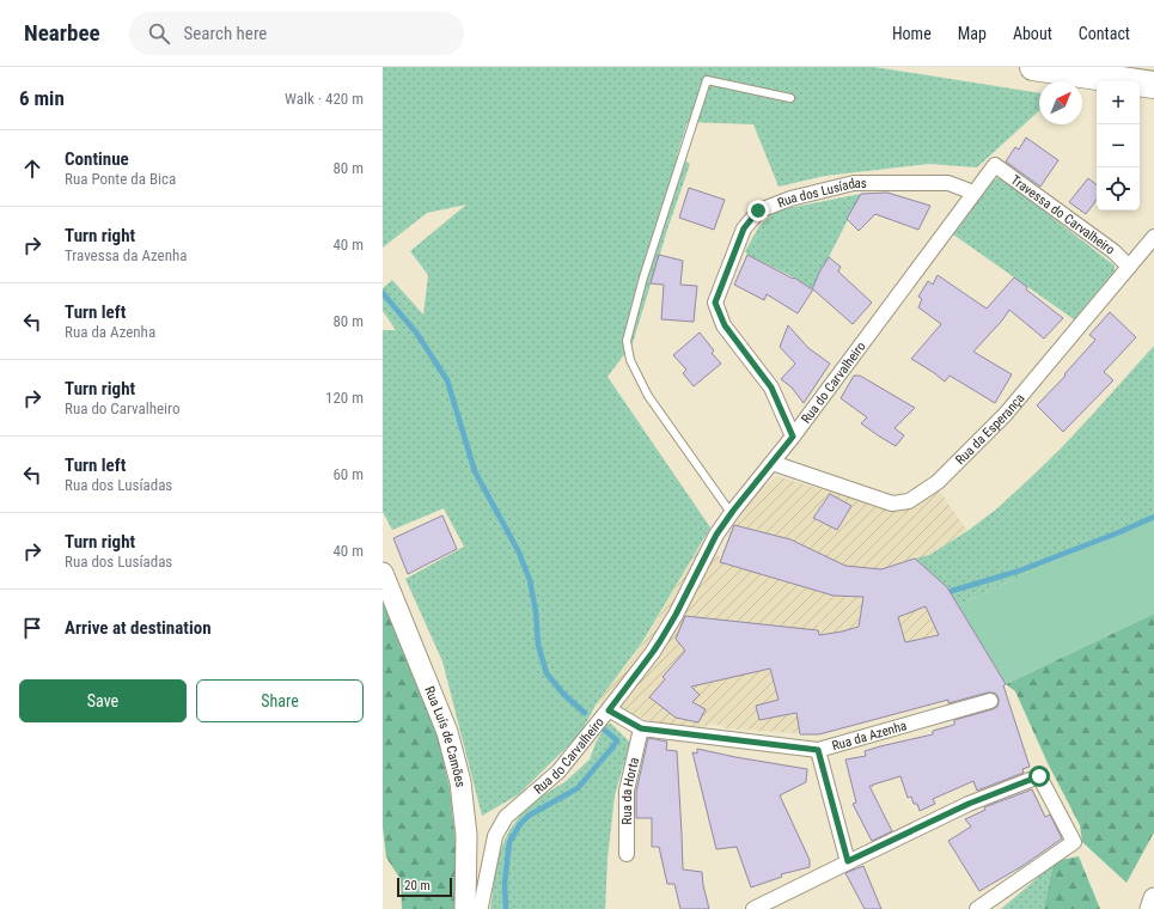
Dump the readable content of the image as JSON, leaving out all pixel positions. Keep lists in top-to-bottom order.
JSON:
{
  "streets": {
    "main road": ["Rua Luís de Camões"],
    "street": [
      "Rua dos Lusíadas",
      "Travessa do Carvalheiro",
      "Rua do Carvalheiro",
      "Rua da Esperança",
      "Rua da Azenha",
      "Rua da Horta"
    ]
  },
  "crossings": [
    ["Rua dos Lusíadas", "Rua do Carvalheiro"],
    ["Travessa do Carvalheiro", "Rua do Carvalheiro"],
    ["Travessa do Carvalheiro", "Rua da Esperança"],
    ["Rua do Carvalheiro", "Rua da Esperança"],
    ["Rua do Carvalheiro", "Rua da Azenha"],
    ["Rua da Azenha", "Rua da Horta"]
  ],
  "scale_bar": "20 m",
  "north": "top right",
  "page": {
    "header": "Nearbee",
    "search": "Search here",
    "nav": [
      "Home",
      "Map",
      "About",
      "Contact"
    ],
    "heading": ["6 min", "Walk · 420 m"],
    "map_buttons": ["+", "−"],
    "list": [
      ["Continue", "Rua Ponte da Bica", "80 m"],
      ["Turn right", "Travessa da Azenha", "40 m"],
      ["Turn left", "Rua da Azenha", "80 m"],
      ["Turn right", "Rua do Carvalheiro", "120 m"],
      ["Turn left", "Rua dos Lusíadas", "60 m"],
      ["Turn right", "Rua dos Lusíadas", "40 m"],
      "Arrive at destination"
    ],
    "buttons": ["Save", "Share"],
    "scale": "20 m"
  }
}
